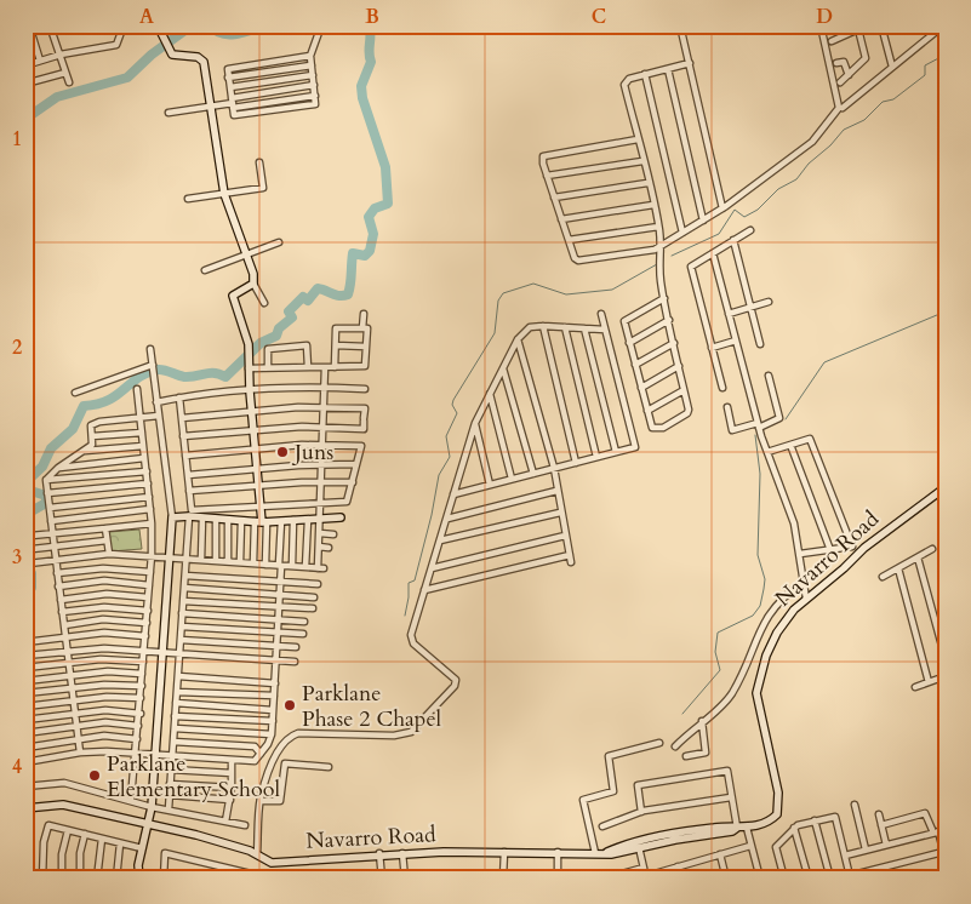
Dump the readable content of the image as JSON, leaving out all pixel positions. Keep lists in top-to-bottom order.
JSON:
{
  "streets": {
    "street": ["Navarro Road"]
  },
  "places": ["Juns", "Parklane Phase 2 Chapel", "Parklane Elementary School"],
  "grid": {
    "columns": [
      "A",
      "B",
      "C",
      "D"
    ],
    "rows": [
      "1",
      "2",
      "3",
      "4"
    ]
  }
}
